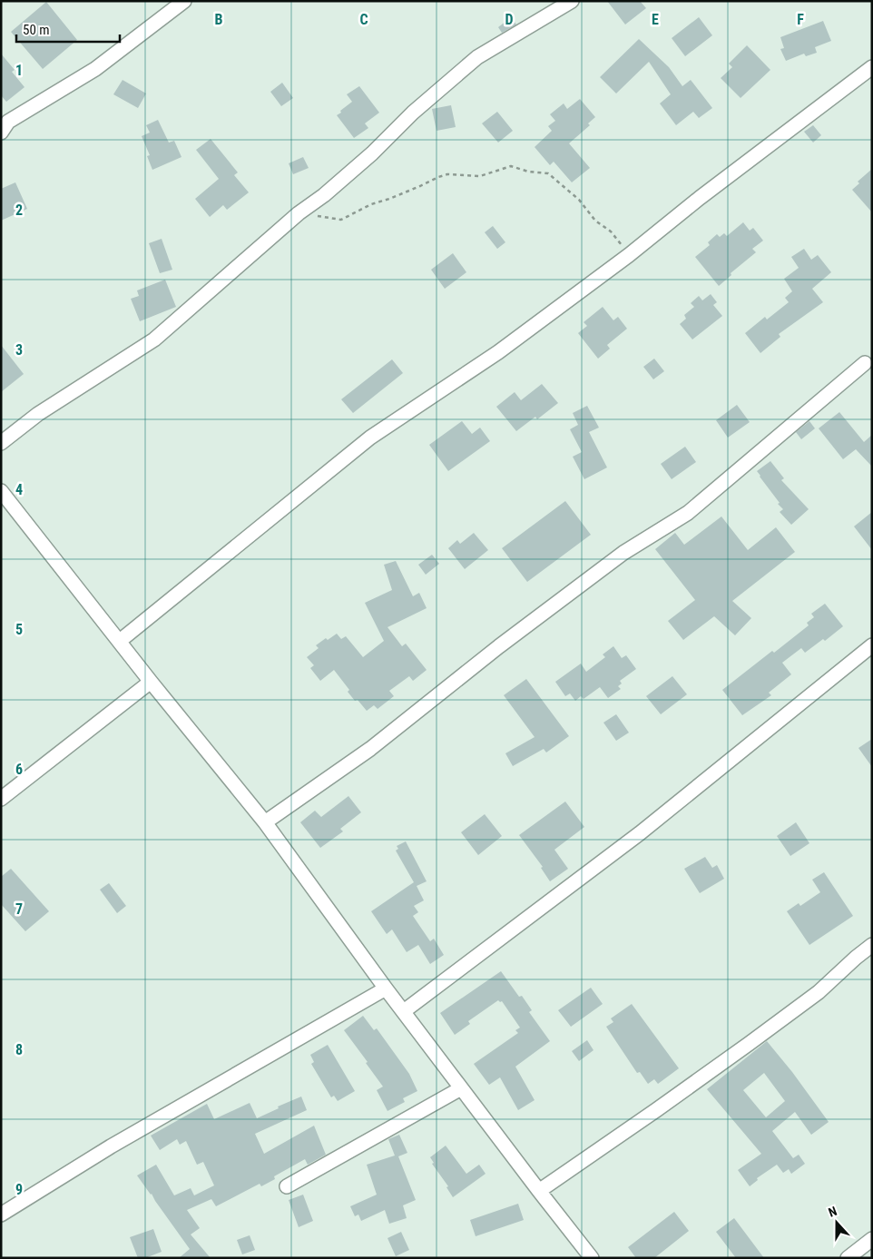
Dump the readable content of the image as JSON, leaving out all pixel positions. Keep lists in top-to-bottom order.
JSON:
{
  "scale_bar": "50 m",
  "north": "top",
  "grid": {
    "columns": [
      "B",
      "C",
      "D",
      "E",
      "F"
    ],
    "rows": [
      "1",
      "2",
      "3",
      "4",
      "5",
      "6",
      "7",
      "8",
      "9"
    ]
  }
}
